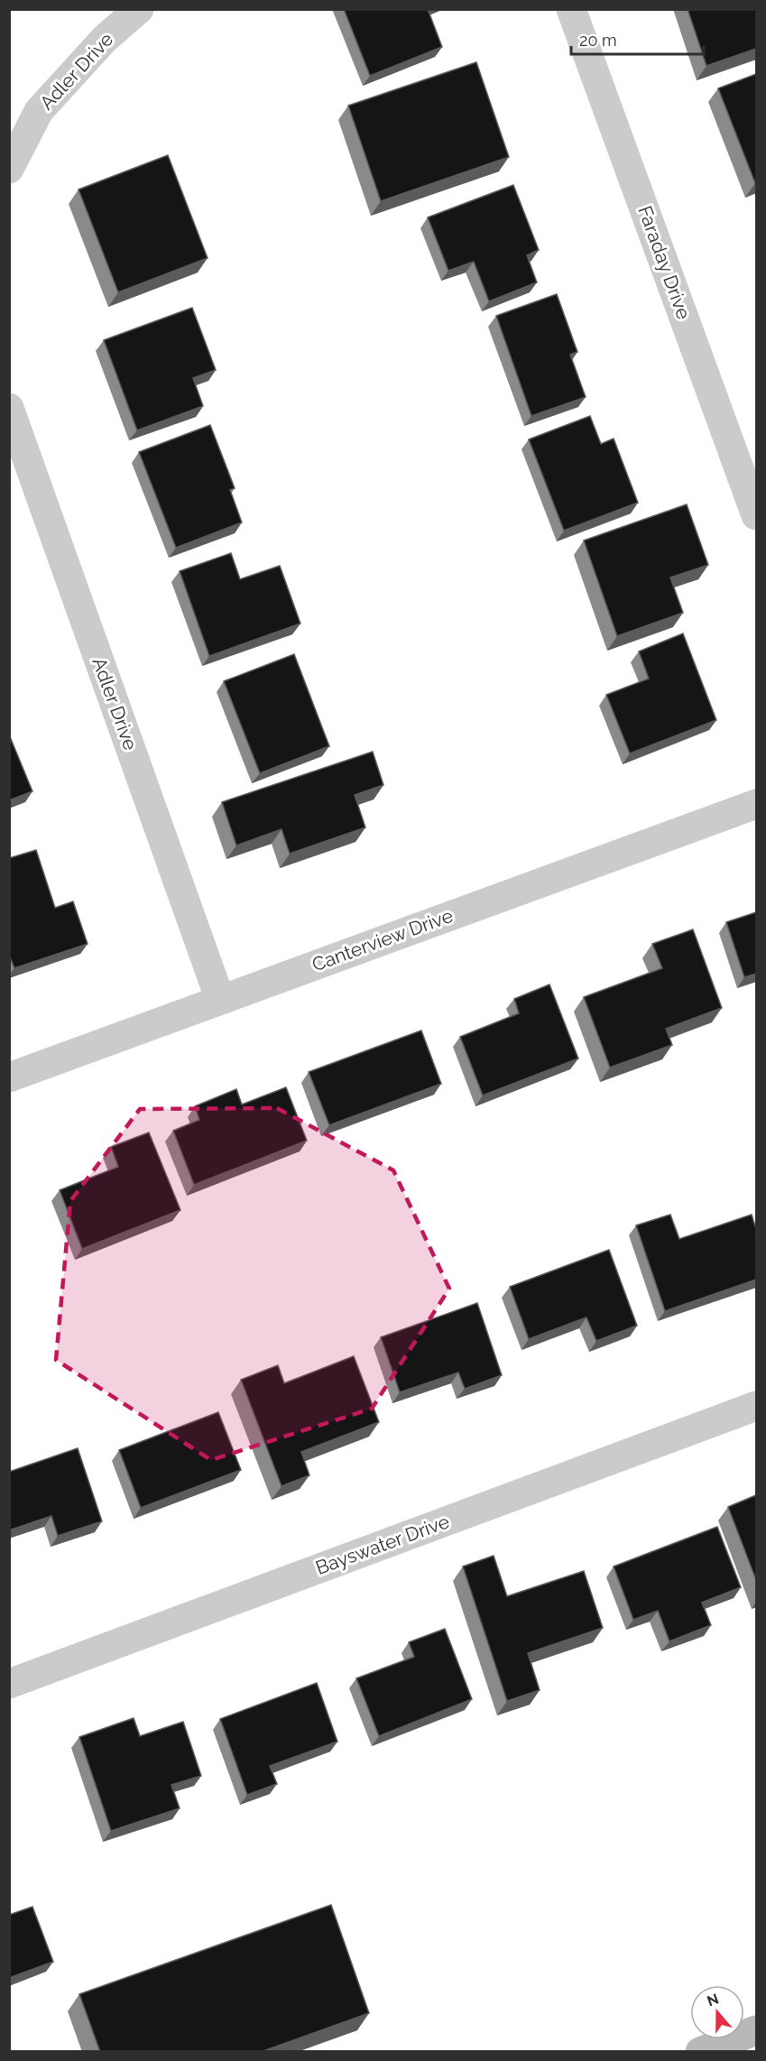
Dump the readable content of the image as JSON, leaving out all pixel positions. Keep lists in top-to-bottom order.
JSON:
{
  "streets": {
    "street": [
      "Adler Drive",
      "Faraday Drive",
      "Canterview Drive",
      "Bayswater Drive"
    ]
  },
  "crossings": [
    ["Adler Drive", "Canterview Drive"]
  ],
  "scale_bar": "20 m",
  "north": "top"
}
